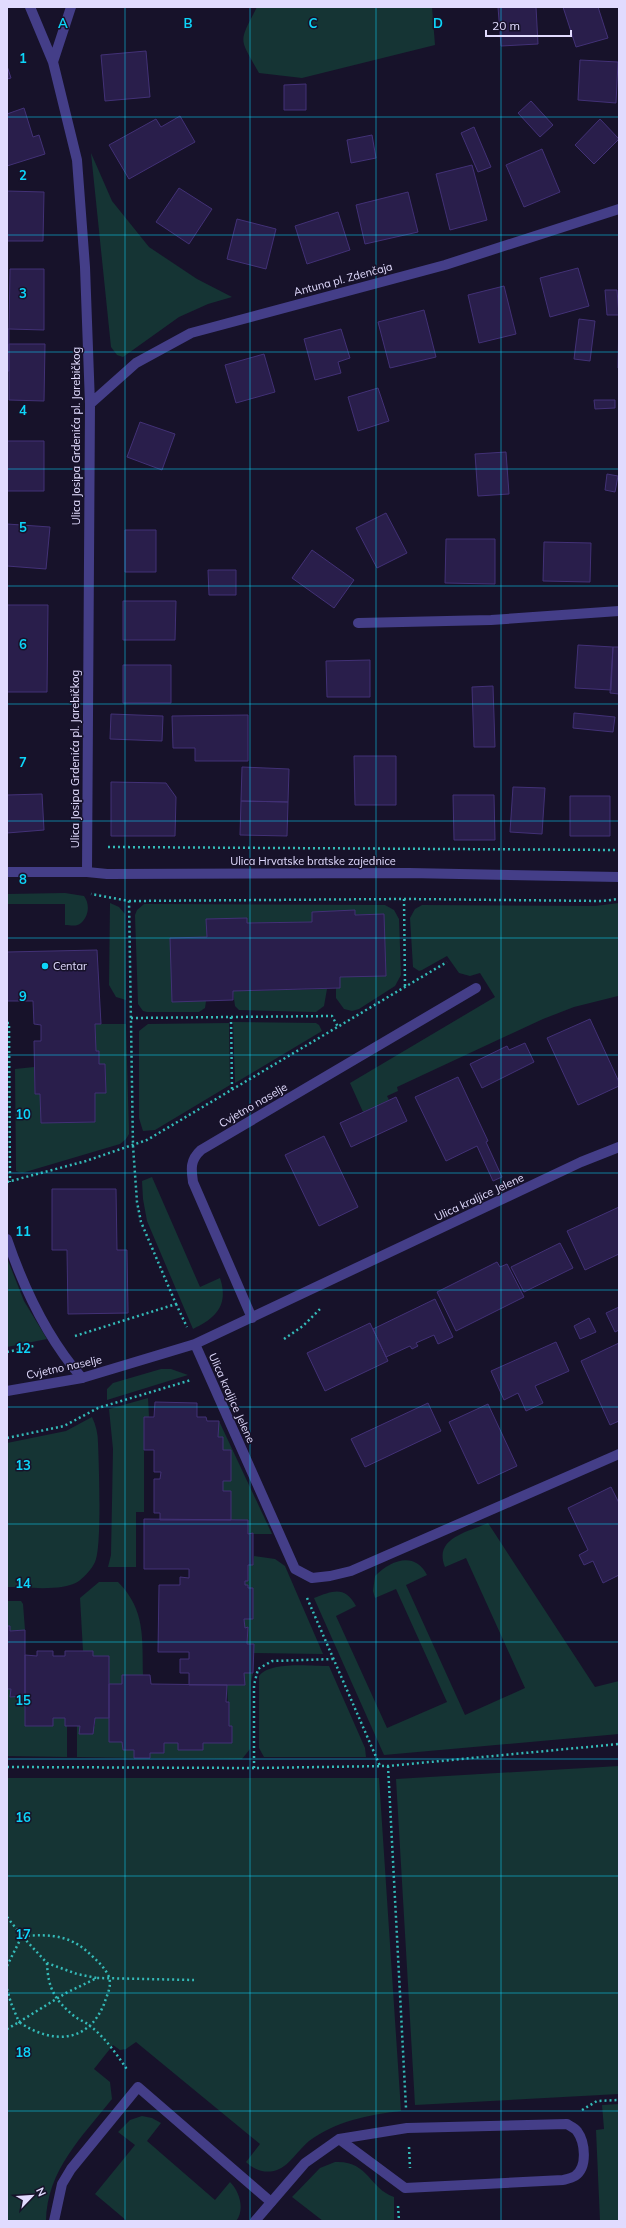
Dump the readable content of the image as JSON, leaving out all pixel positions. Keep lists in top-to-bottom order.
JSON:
{
  "streets": {
    "street": [
      "Antuna pl. Zdenčaja",
      "Ulica Josipa Grdenića pl. Jarebičkog",
      "Ulica Hrvatske bratske zajednice",
      "Cvjetno naselje",
      "Ulica kraljice Jelene"
    ]
  },
  "crossings": [
    ["Antuna pl. Zdenčaja", "Ulica Josipa Grdenića pl. Jarebičkog"],
    ["Ulica Josipa Grdenića pl. Jarebičkog", "Ulica Hrvatske bratske zajednice"],
    ["Cvjetno naselje", "Ulica kraljice Jelene"]
  ],
  "places": ["Centar"],
  "scale_bar": "20 m",
  "north": "top right",
  "grid": {
    "columns": [
      "A",
      "B",
      "C",
      "D"
    ],
    "rows": [
      "1",
      "2",
      "3",
      "4",
      "5",
      "6",
      "7",
      "8",
      "9",
      "10",
      "11",
      "12",
      "13",
      "14",
      "15",
      "16",
      "17",
      "18"
    ]
  }
}
